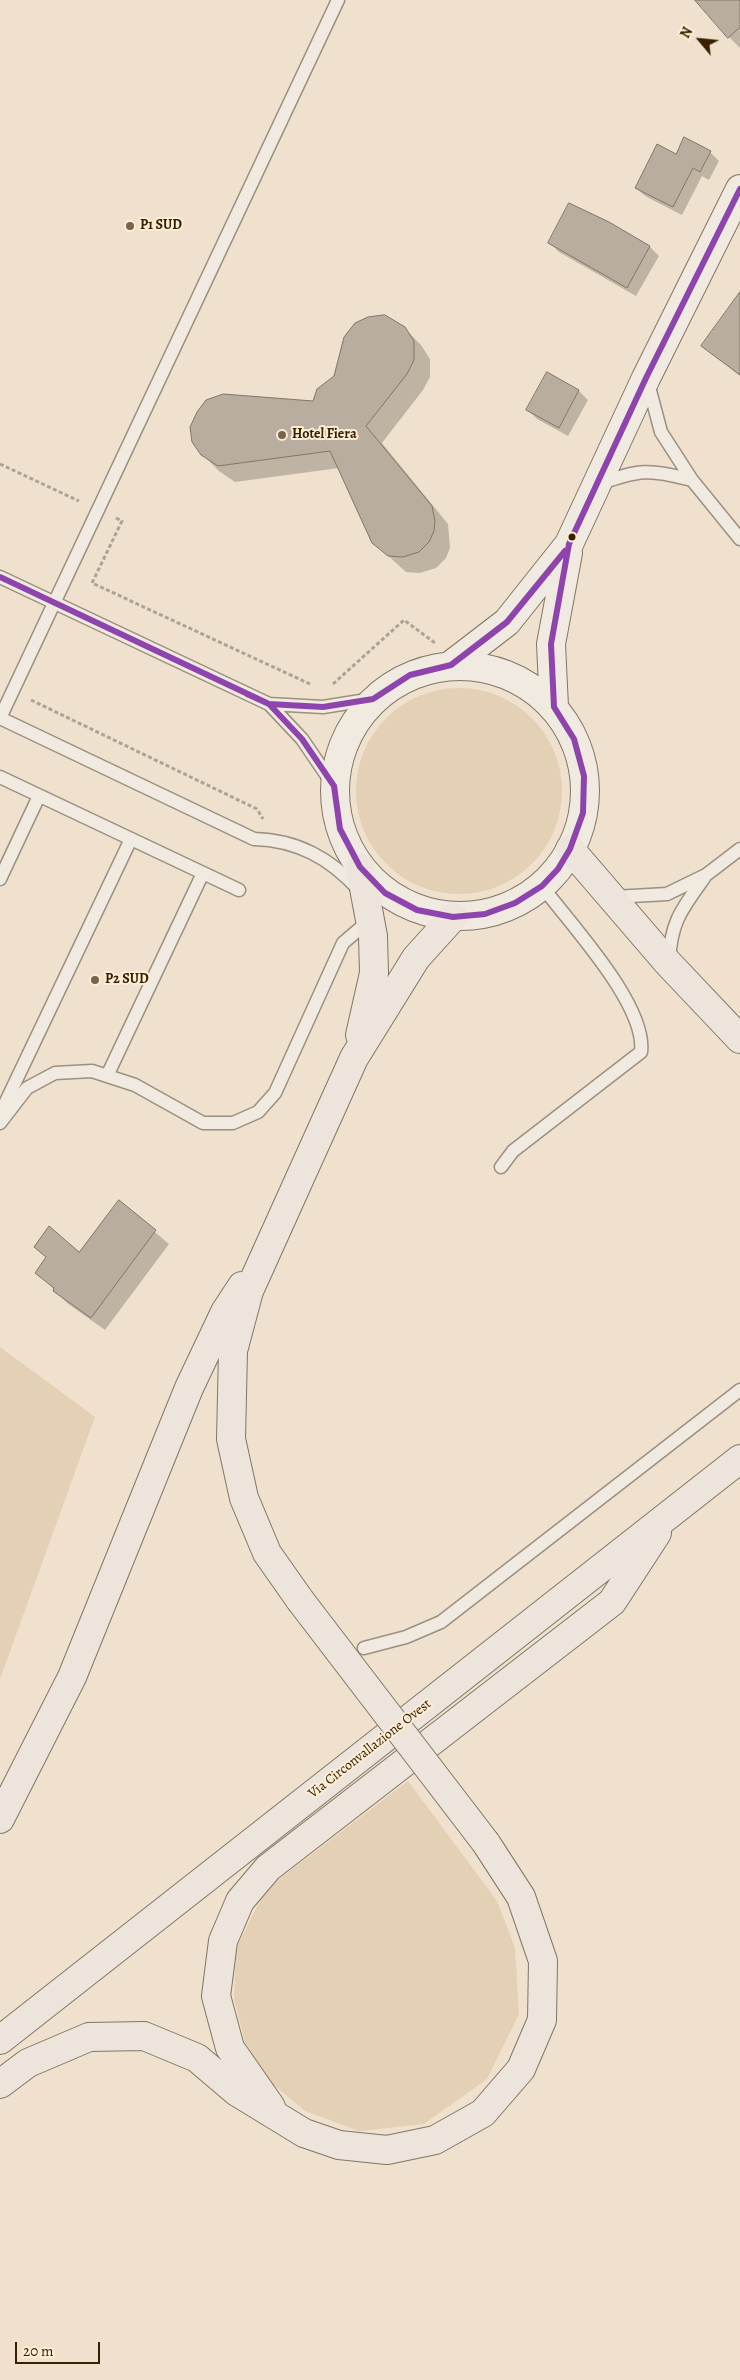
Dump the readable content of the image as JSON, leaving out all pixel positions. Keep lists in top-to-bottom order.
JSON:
{
  "streets": {
    "main road": ["Via Circonvallazione Ovest"]
  },
  "places": ["P1 SUD", "Hotel Fiera", "P2 SUD"],
  "scale_bar": "20 m",
  "north": "top left"
}
